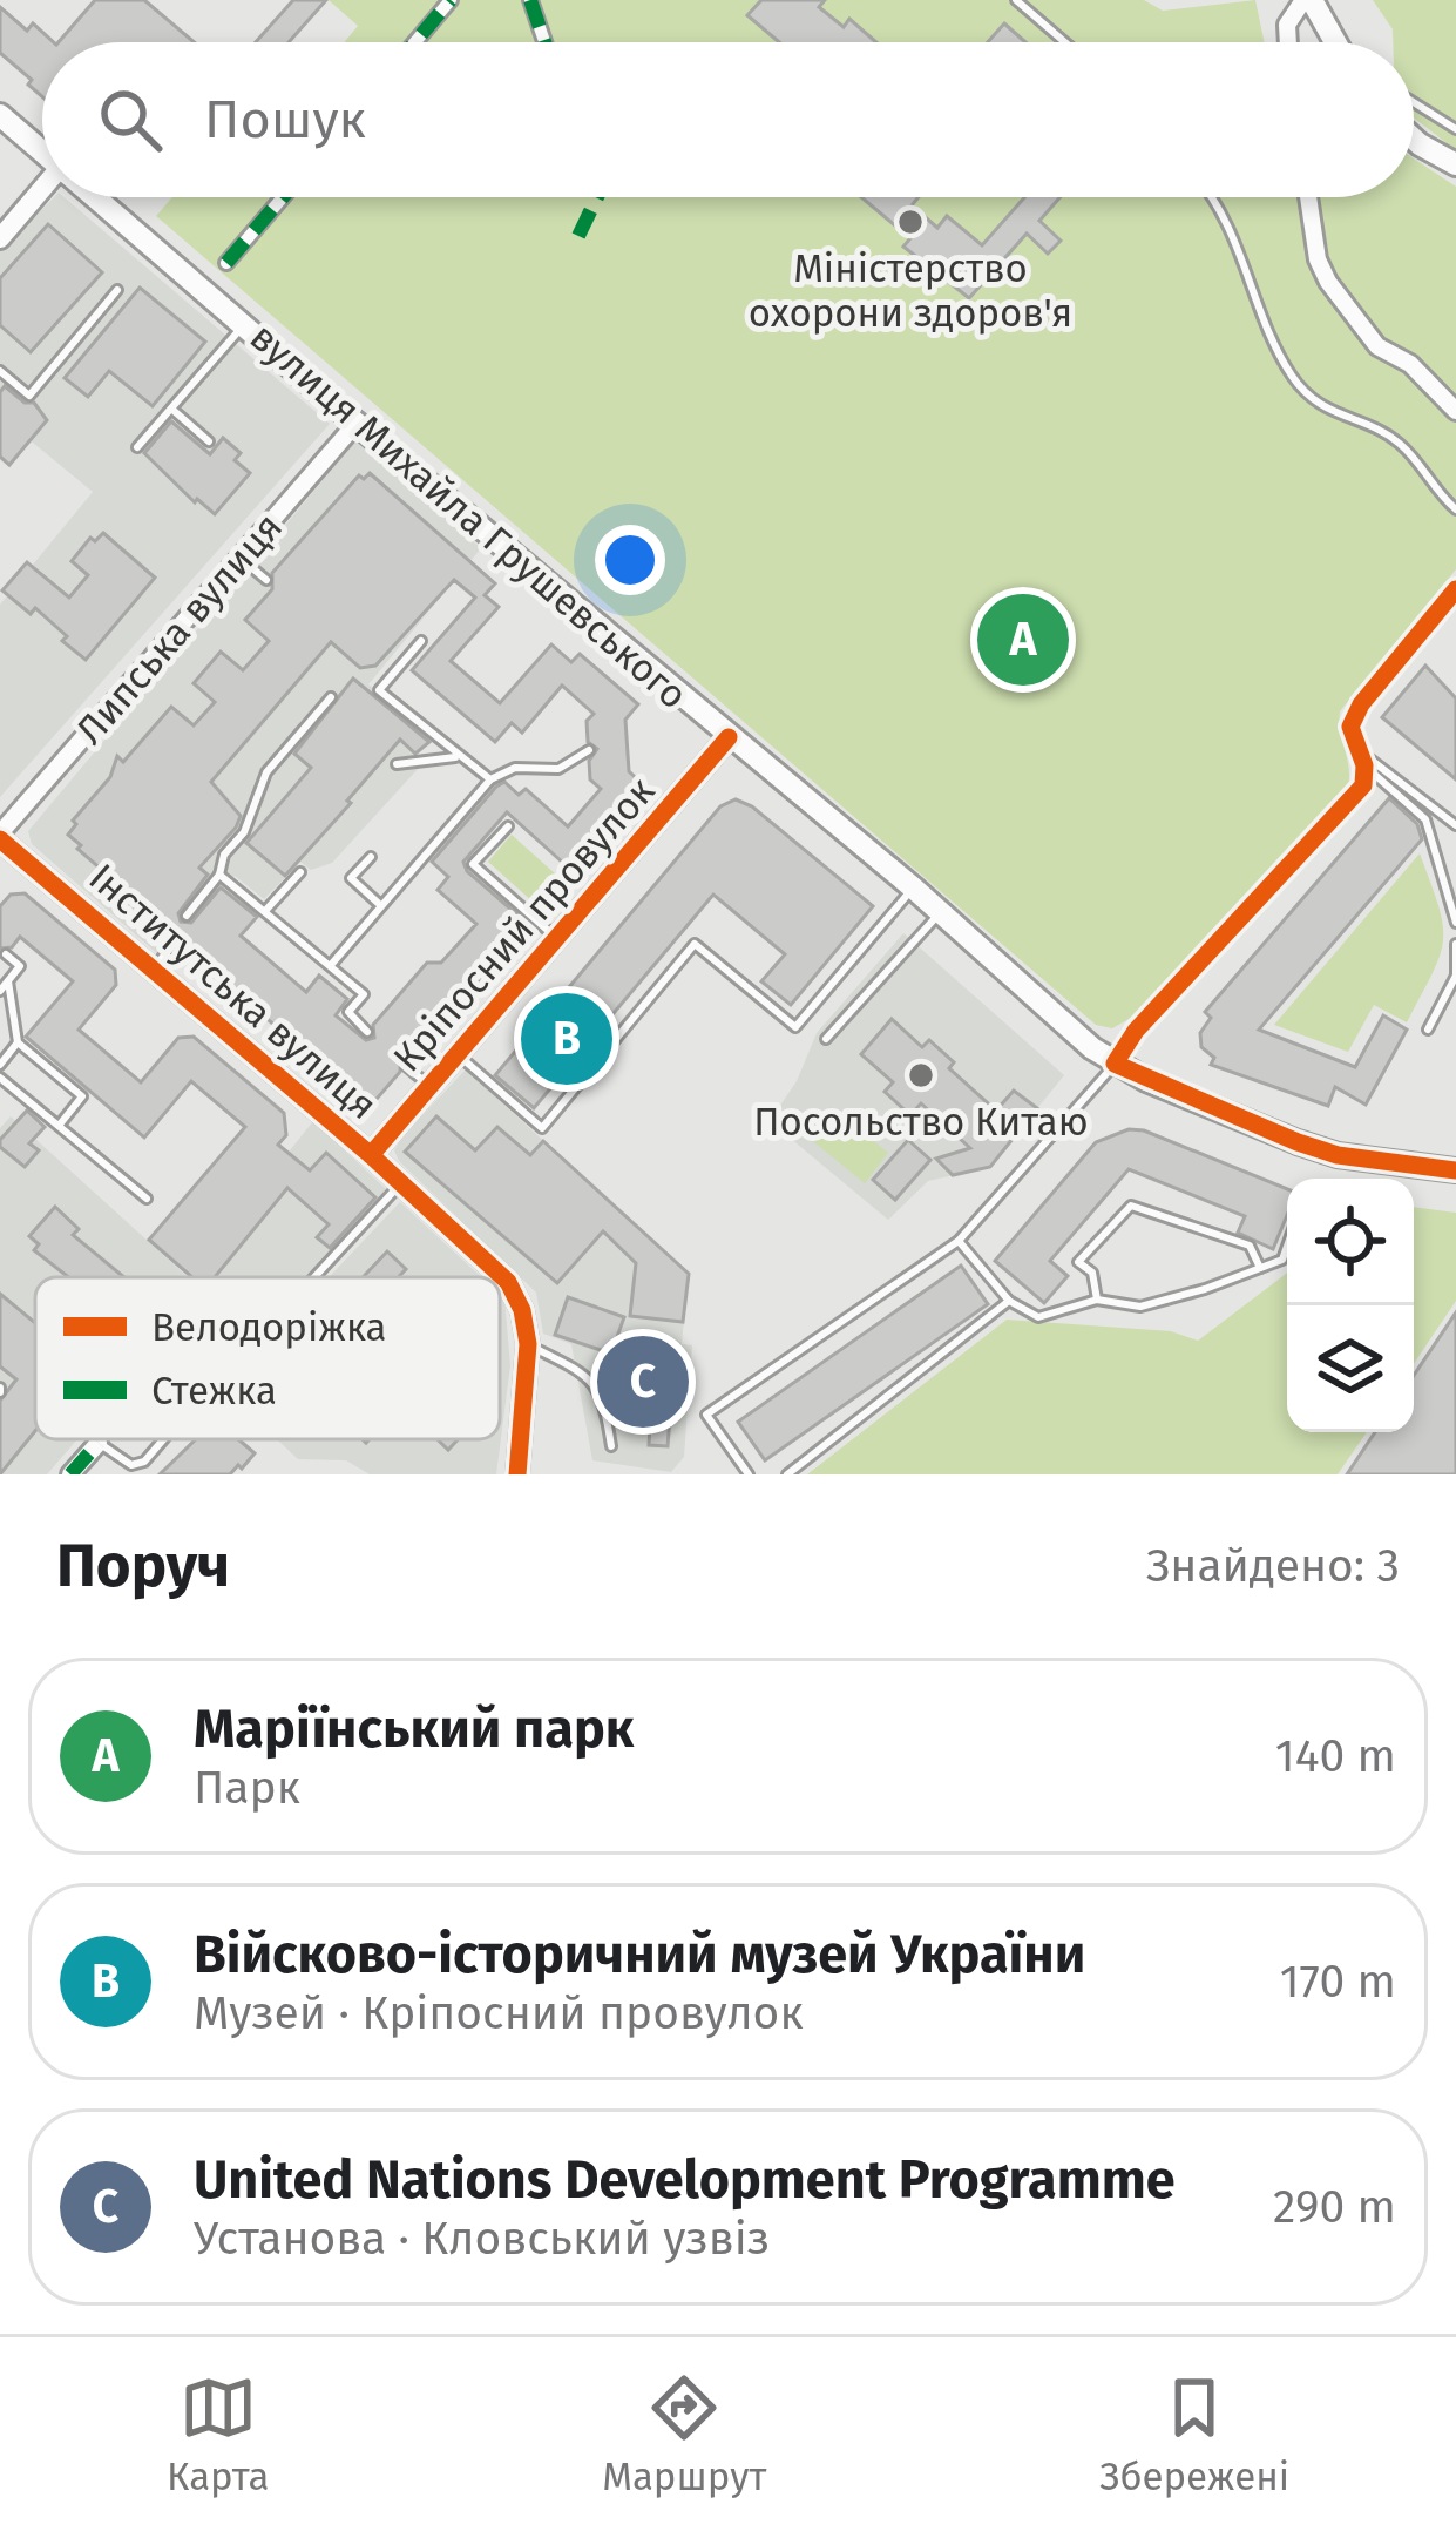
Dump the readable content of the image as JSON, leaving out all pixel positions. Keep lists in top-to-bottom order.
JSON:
{
  "streets": {
    "main road": ["вулиця Михайла Грушевського"],
    "street": ["Липська вулиця", "Кріпосний провулок", "Інститутська вулиця"]
  },
  "crossings": [
    ["вулиця Михайла Грушевського", "Липська вулиця"],
    ["вулиця Михайла Грушевського", "Кріпосний провулок"],
    ["Липська вулиця", "Інститутська вулиця"],
    ["Кріпосний провулок", "Інститутська вулиця"]
  ],
  "places": ["Міністерство охорони здоров'я", "Посольство Китаю"],
  "legend": ["Велодоріжка", "Стежка"],
  "page": {
    "search": "Пошук",
    "pins": ["A", "B", "C"],
    "heading": ["Поруч", "Знайдено: 3"],
    "list": [
      {
        "mark": "A",
        "name": "Маріїнський парк",
        "note": "Парк",
        "value": "140 m"
      },
      {
        "mark": "B",
        "name": "Війсково-історичний музей України",
        "note": "Музей · Кріпосний провулок",
        "value": "170 m"
      },
      {
        "mark": "C",
        "name": "United Nations Development Programme",
        "note": "Установа · Кловський узвіз",
        "value": "290 m"
      }
    ],
    "nav": ["Карта", "Маршрут", "Збережені"]
  }
}
